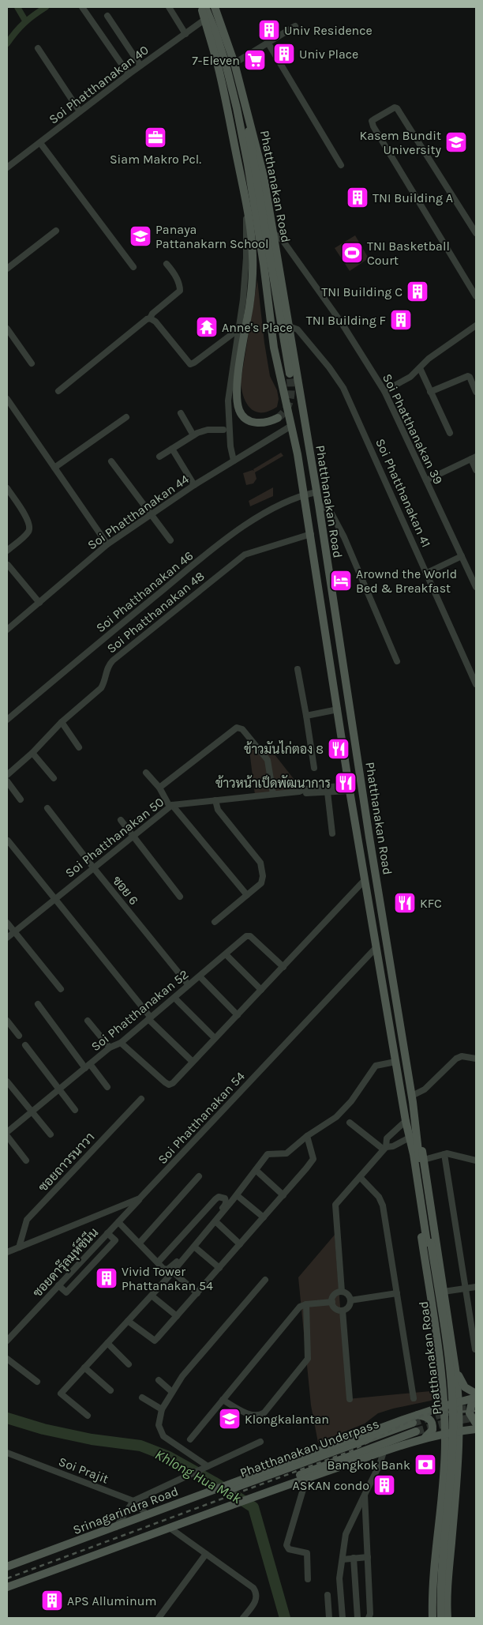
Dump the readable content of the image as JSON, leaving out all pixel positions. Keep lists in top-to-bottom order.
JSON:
{
  "streets": {
    "main road": ["Phatthanakan Road", "Phatthanakan Underpass", "Srinagarindra Road"],
    "street": [
      "Soi Phatthanakan 40",
      "Soi Phatthanakan 39",
      "Soi Phatthanakan 41",
      "Soi Phatthanakan 44",
      "Soi Phatthanakan 46",
      "Soi Phatthanakan 48",
      "Soi Phatthanakan 50",
      "ซอย 6",
      "Soi Phatthanakan 52",
      "Soi Phatthanakan 54",
      "ซอยถาวรนาวา",
      "ซอยดารุ๊ลมุห์ซีนีน",
      "Soi Prajit"
    ]
  },
  "crossings": [
    ["Phatthanakan Road", "Soi Phatthanakan 39"],
    ["Phatthanakan Road", "Soi Phatthanakan 41"],
    ["Phatthanakan Road", "Soi Phatthanakan 44"],
    ["Phatthanakan Road", "Soi Phatthanakan 46"],
    ["Phatthanakan Road", "Soi Phatthanakan 48"],
    ["Phatthanakan Road", "Soi Phatthanakan 50"],
    ["Phatthanakan Road", "Soi Phatthanakan 54"],
    ["Phatthanakan Road", "Srinagarindra Road"],
    ["Soi Phatthanakan 50", "ซอย 6"],
    ["ซอย 6", "Soi Phatthanakan 52"],
    ["Soi Phatthanakan 54", "ซอยถาวรนาวา"],
    ["Soi Phatthanakan 54", "ซอยดารุ๊ลมุห์ซีนีน"],
    ["Phatthanakan Underpass", "Srinagarindra Road"],
    ["Soi Prajit", "Srinagarindra Road"]
  ],
  "water": ["Khlong Hua Mak"],
  "places": {
    "building": [
      "Univ Residence",
      "Univ Place",
      "TNI Building A",
      "TNI Building C",
      "TNI Building F",
      "Vivid Tower Phattanakan 54",
      "ASKAN condo",
      "APS Alluminum"
    ],
    "supermarket": ["7-Eleven"],
    "office": ["Siam Makro Pcl."],
    "school or university": ["Kasem Bundit University", "Panaya Pattanakarn School", "Klongkalantan"],
    "sports": ["TNI Basketball Court"],
    "temple": ["Anne's Place"],
    "hotel": ["Arownd the World Bed & Breakfast"],
    "restaurant": ["ข้าวมันไก่ตอง 8", "ข้าวหน้าเป็ดพัฒนาการ", "KFC"],
    "bank": ["Bangkok Bank"]
  }
}
